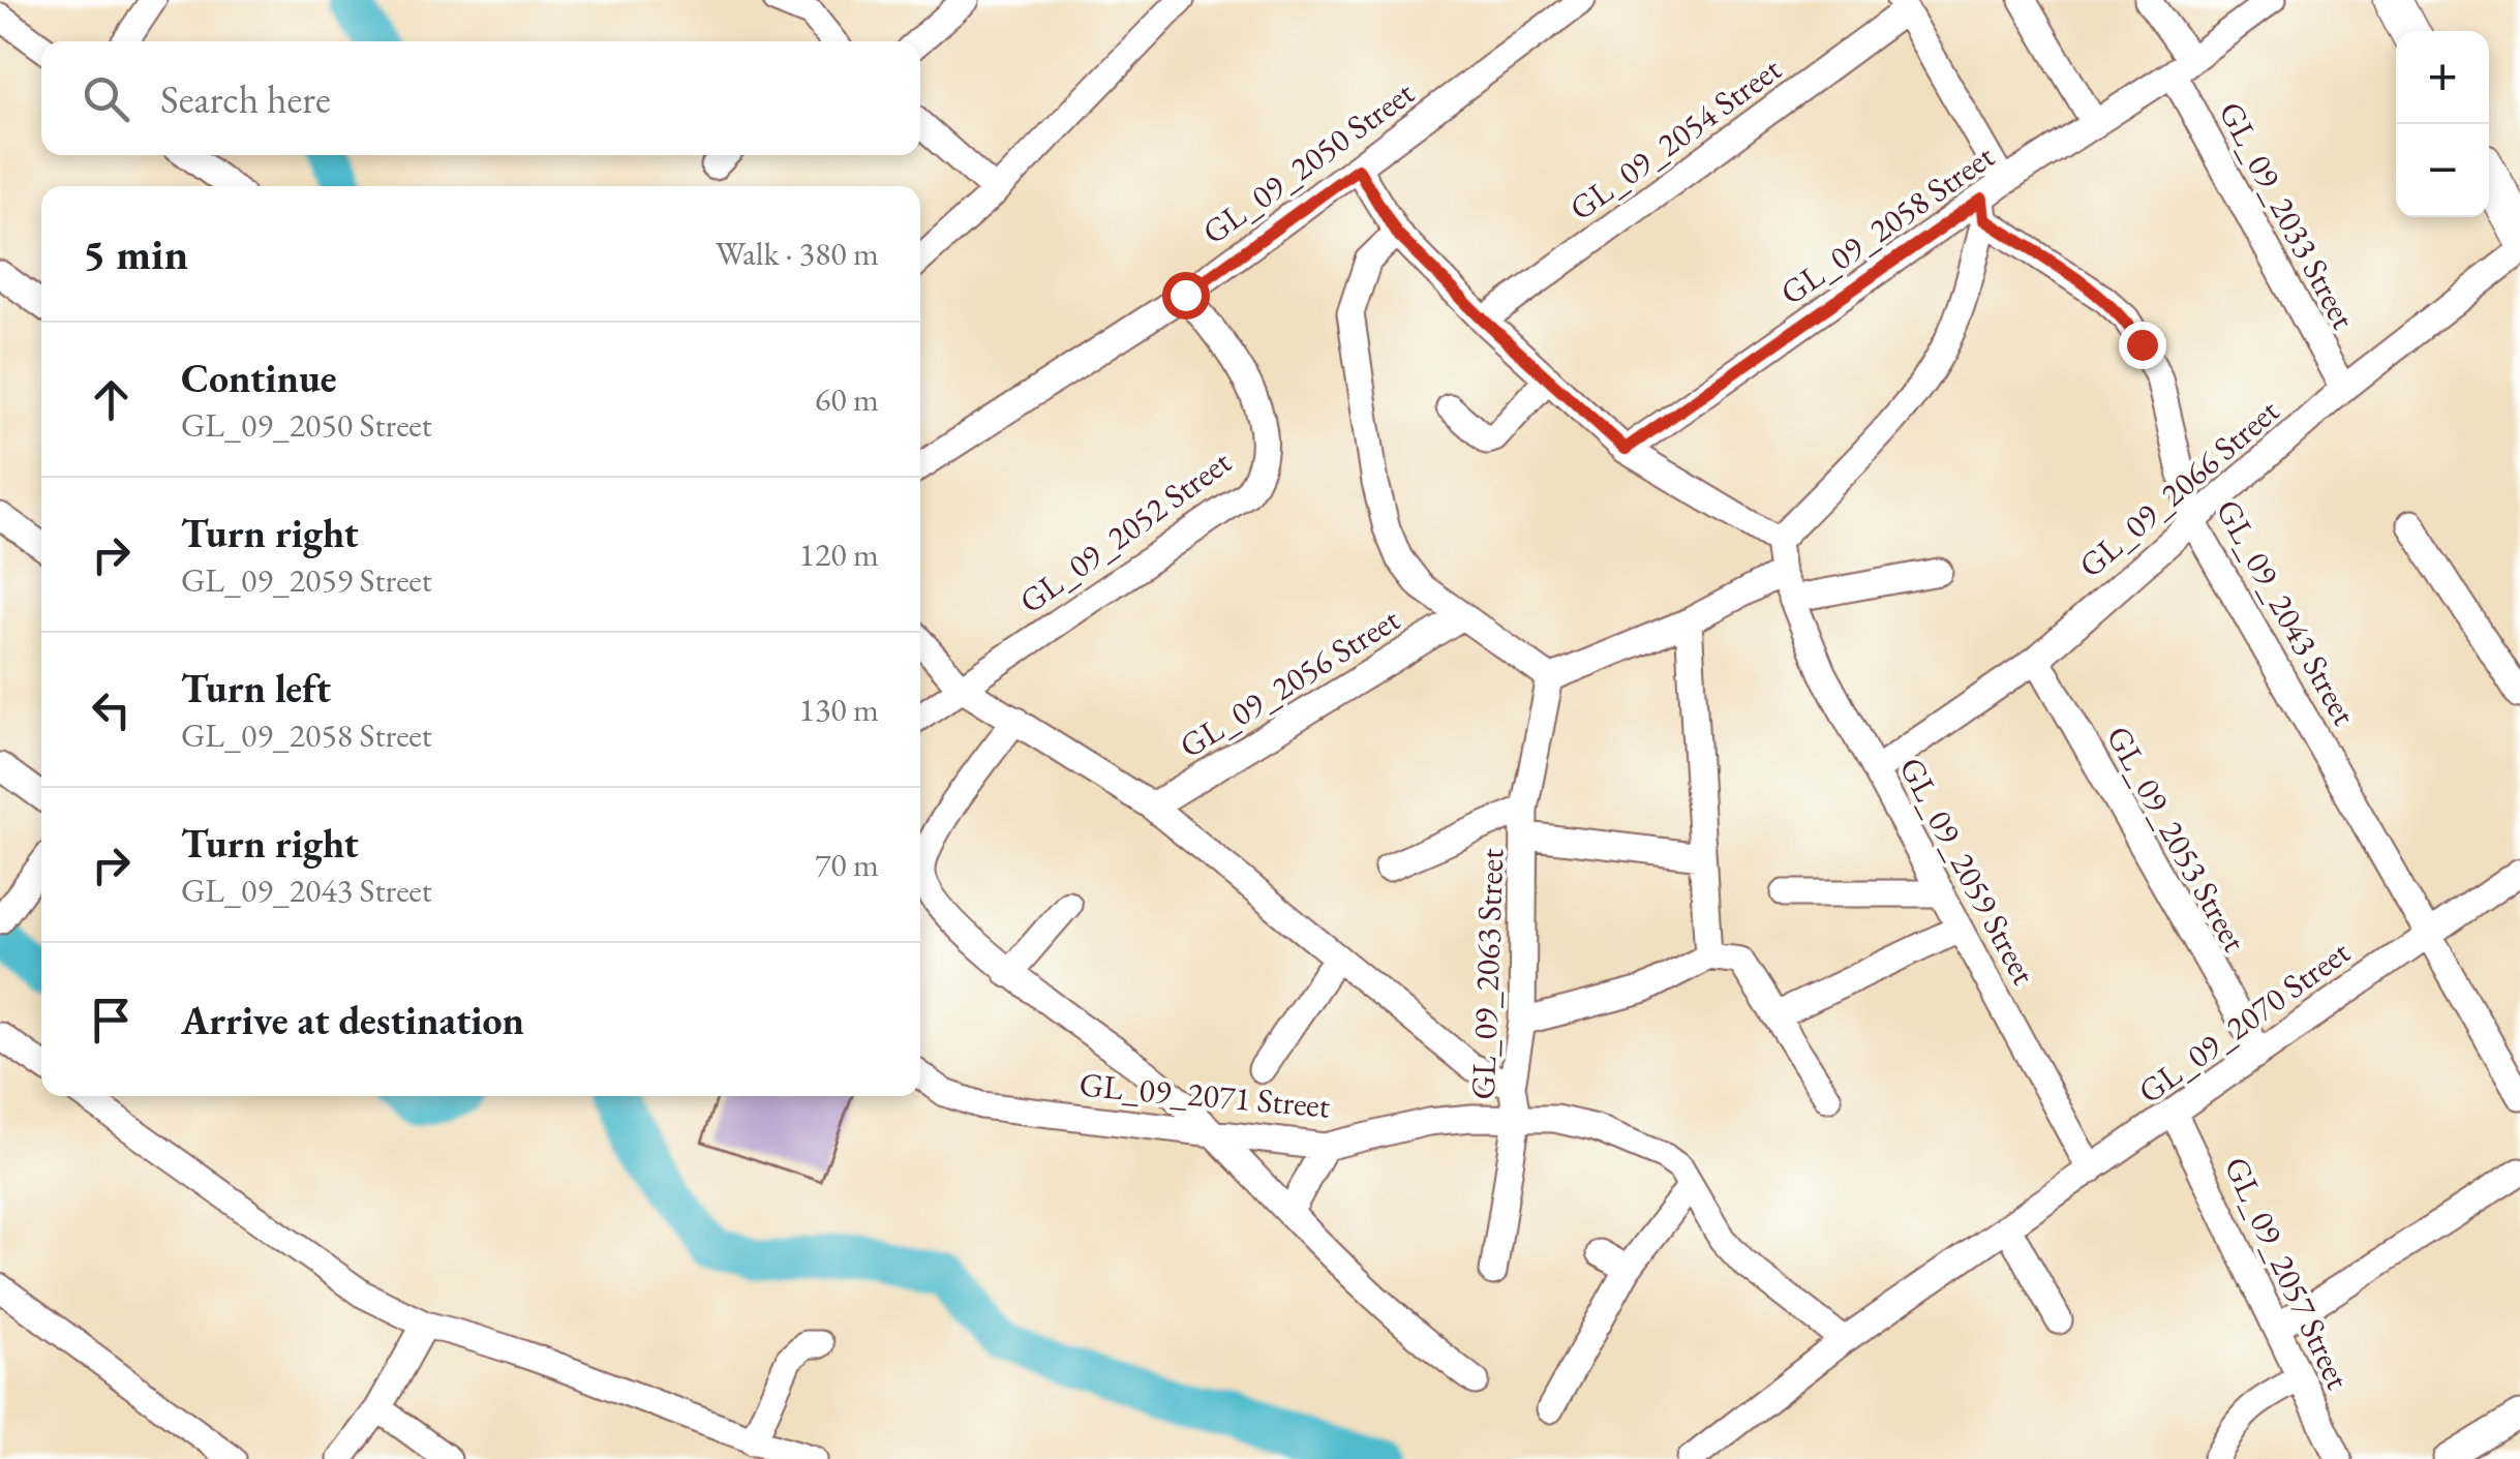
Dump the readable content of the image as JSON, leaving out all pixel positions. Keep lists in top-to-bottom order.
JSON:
{
  "streets": {
    "street": [
      "GL_09_2054 Street",
      "GL_09_2050 Street",
      "GL_09_2033 Street",
      "GL_09_2058 Street",
      "GL_09_2066 Street",
      "GL_09_2052 Street",
      "GL_09_2043 Street",
      "GL_09_2056 Street",
      "GL_09_2053 Street",
      "GL_09_2059 Street",
      "GL_09_2063 Street",
      "GL_09_2070 Street",
      "GL_09_2071 Street",
      "GL_09_2057 Street"
    ]
  },
  "crossings": [
    ["GL_09_2054 Street", "GL_09_2043 Street"],
    ["GL_09_2050 Street", "GL_09_2052 Street"],
    ["GL_09_2033 Street", "GL_09_2058 Street"],
    ["GL_09_2033 Street", "GL_09_2066 Street"],
    ["GL_09_2058 Street", "GL_09_2043 Street"],
    ["GL_09_2066 Street", "GL_09_2043 Street"],
    ["GL_09_2066 Street", "GL_09_2053 Street"],
    ["GL_09_2066 Street", "GL_09_2059 Street"],
    ["GL_09_2043 Street", "GL_09_2070 Street"],
    ["GL_09_2053 Street", "GL_09_2070 Street"],
    ["GL_09_2059 Street", "GL_09_2070 Street"],
    ["GL_09_2063 Street", "GL_09_2071 Street"],
    ["GL_09_2070 Street", "GL_09_2071 Street"],
    ["GL_09_2070 Street", "GL_09_2057 Street"]
  ],
  "page": {
    "map_buttons": ["+", "−"],
    "search": "Search here",
    "heading": ["5 min", "Walk · 380 m"],
    "list": [
      ["Continue", "GL_09_2050 Street", "60 m"],
      ["Turn right", "GL_09_2059 Street", "120 m"],
      ["Turn left", "GL_09_2058 Street", "130 m"],
      ["Turn right", "GL_09_2043 Street", "70 m"],
      "Arrive at destination"
    ]
  }
}
